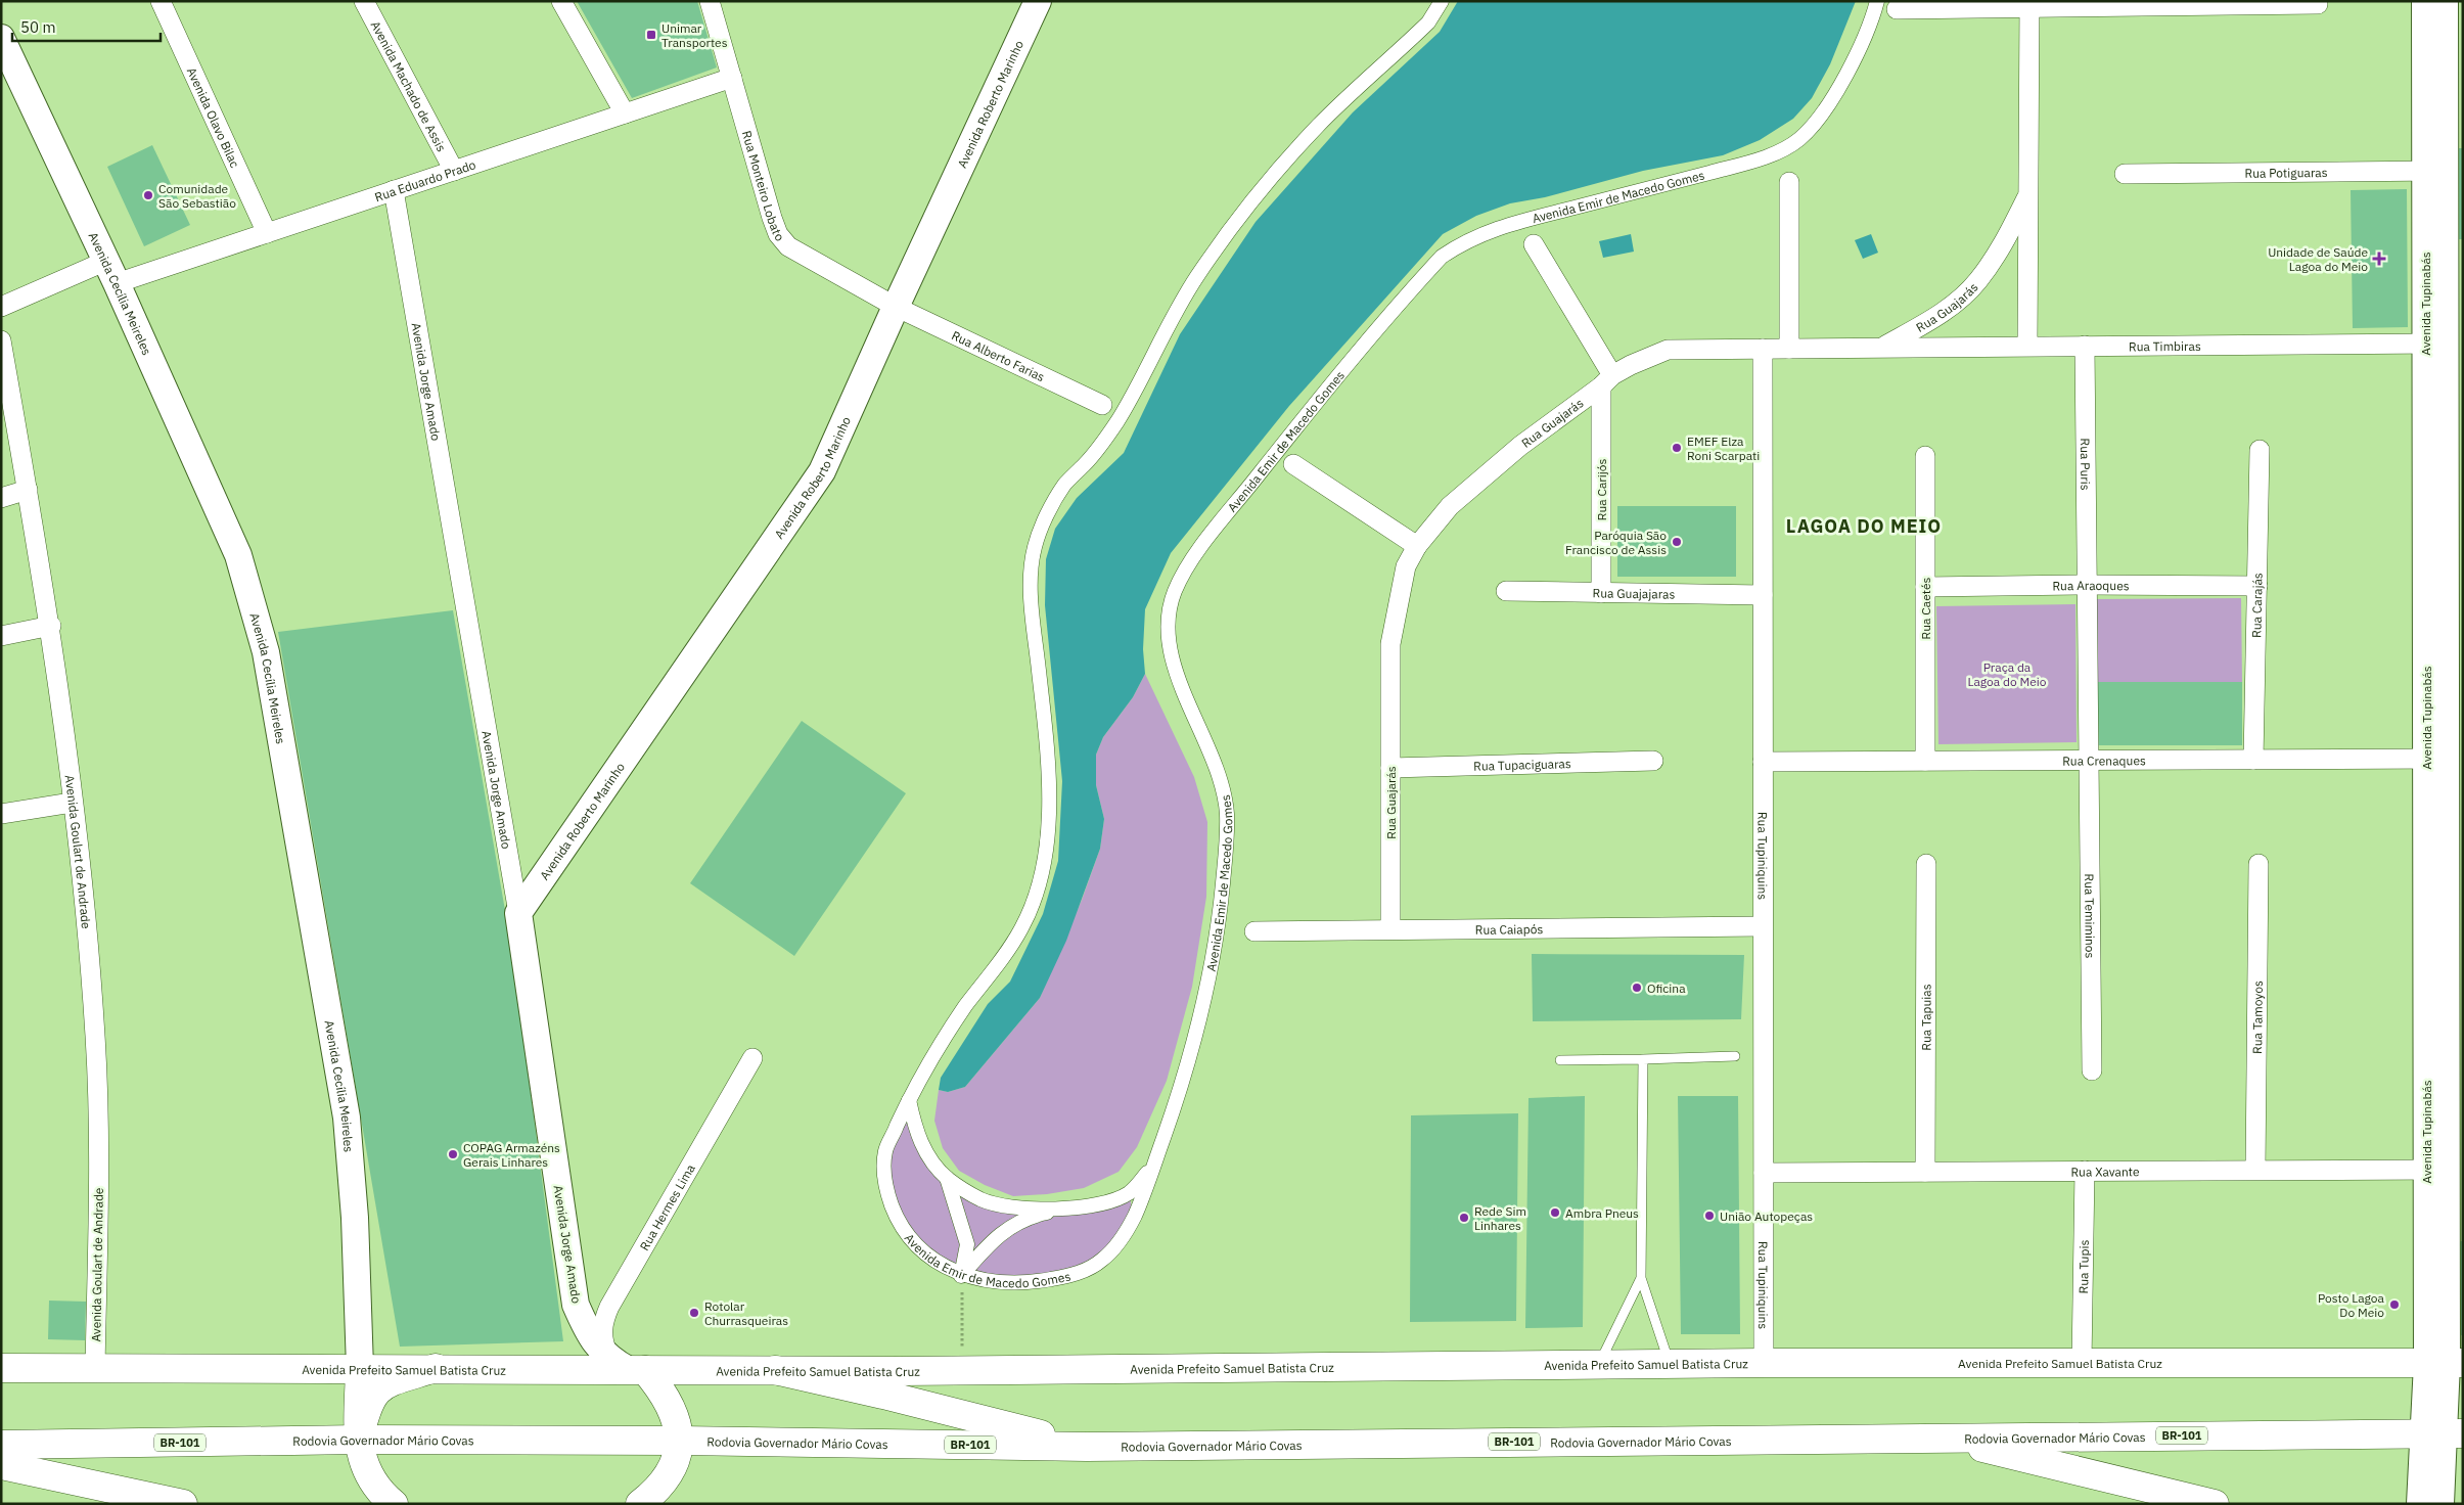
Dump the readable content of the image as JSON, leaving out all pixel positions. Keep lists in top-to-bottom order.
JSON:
{
  "streets": {
    "main road": [
      "Avenida Roberto Marinho",
      "Avenida Cecília Meireles",
      "Avenida Tupinabás",
      "Avenida Jorge Amado",
      "Avenida Prefeito Samuel Batista Cruz",
      "BR-101",
      "Rodovia Governador Mário Covas"
    ],
    "street": [
      "Avenida Machado de Assis",
      "Avenida Olavo Bilac",
      "Rua Potiguaras",
      "Rua Eduardo Prado",
      "Rua Monteiro Lobato",
      "Avenida Emir de Macedo Gomes",
      "Rua Guajarás",
      "Rua Timbiras",
      "Rua Alberto Farias",
      "Rua Puris",
      "Rua Carijós",
      "Rua Araoques",
      "Rua Guajajaras",
      "Rua Carajás",
      "Rua Caetés",
      "Rua Crenaques",
      "Rua Tupaciguaras",
      "Avenida Goulart de Andrade",
      "Rua Tupiniquins",
      "Rua Temiminos",
      "Rua Caiapós",
      "Rua Tapuias",
      "Rua Tamoyos",
      "Rua Xavante",
      "Rua Hermes Lima",
      "Rua Tupis"
    ]
  },
  "crossings": [
    ["Avenida Machado de Assis", "Rua Eduardo Prado"],
    ["Avenida Roberto Marinho", "Rua Monteiro Lobato"],
    ["Avenida Roberto Marinho", "Rua Alberto Farias"],
    ["Avenida Roberto Marinho", "Avenida Jorge Amado"],
    ["Avenida Olavo Bilac", "Rua Eduardo Prado"],
    ["Rua Potiguaras", "Avenida Tupinabás"],
    ["Rua Eduardo Prado", "Rua Monteiro Lobato"],
    ["Rua Eduardo Prado", "Avenida Cecília Meireles"],
    ["Rua Eduardo Prado", "Avenida Jorge Amado"],
    ["Rua Monteiro Lobato", "Rua Alberto Farias"],
    ["Avenida Cecília Meireles", "Avenida Prefeito Samuel Batista Cruz"],
    ["Avenida Tupinabás", "Rua Timbiras"],
    ["Avenida Tupinabás", "Rua Crenaques"],
    ["Avenida Tupinabás", "Rua Xavante"],
    ["Avenida Tupinabás", "Avenida Prefeito Samuel Batista Cruz"],
    ["Avenida Tupinabás", "Rodovia Governador Mário Covas"],
    ["Rua Guajarás", "Rua Timbiras"],
    ["Rua Guajarás", "Rua Carijós"],
    ["Rua Guajarás", "Rua Tupaciguaras"],
    ["Rua Guajarás", "Rua Tupiniquins"],
    ["Rua Guajarás", "Rua Caiapós"],
    ["Rua Timbiras", "Rua Puris"],
    ["Avenida Jorge Amado", "Rua Hermes Lima"],
    ["Avenida Jorge Amado", "Avenida Prefeito Samuel Batista Cruz"],
    ["Rua Puris", "Rua Araoques"],
    ["Rua Puris", "Rua Crenaques"],
    ["Rua Puris", "Rua Temiminos"],
    ["Rua Carijós", "Rua Guajajaras"],
    ["Rua Araoques", "Rua Carajás"],
    ["Rua Araoques", "Rua Caetés"],
    ["Rua Guajajaras", "Rua Tupiniquins"],
    ["Rua Carajás", "Rua Crenaques"],
    ["Rua Caetés", "Rua Crenaques"],
    ["Rua Crenaques", "Rua Tupiniquins"],
    ["Rua Crenaques", "Rua Temiminos"],
    ["Avenida Goulart de Andrade", "Avenida Prefeito Samuel Batista Cruz"],
    ["Rua Tupiniquins", "Rua Caiapós"],
    ["Rua Tupiniquins", "Rua Xavante"],
    ["Rua Tupiniquins", "Avenida Prefeito Samuel Batista Cruz"],
    ["Rua Tapuias", "Rua Xavante"],
    ["Rua Tamoyos", "Rua Xavante"],
    ["Rua Xavante", "Rua Tupis"],
    ["Rua Hermes Lima", "Avenida Prefeito Samuel Batista Cruz"],
    ["Rua Tupis", "Avenida Prefeito Samuel Batista Cruz"]
  ],
  "districts": ["LAGOA DO MEIO"],
  "parks": ["Praça da Lagoa do Meio"],
  "places": {
    "transit": ["Unimar Transportes"],
    "other": [
      "Comunidade São Sebastião",
      "EMEF Elza Roni Scarpati",
      "Paróquia São Francisco de Assis",
      "Oficina",
      "COPAG Armazéns Gerais Linhares",
      "Ambra Pneus",
      "União Autopeças",
      "Rede Sim Linhares",
      "Posto Lagoa Do Meio",
      "Rotolar Churrasqueiras"
    ],
    "health": ["Unidade de Saúde Lagoa do Meio"]
  },
  "scale_bar": "50 m"
}
